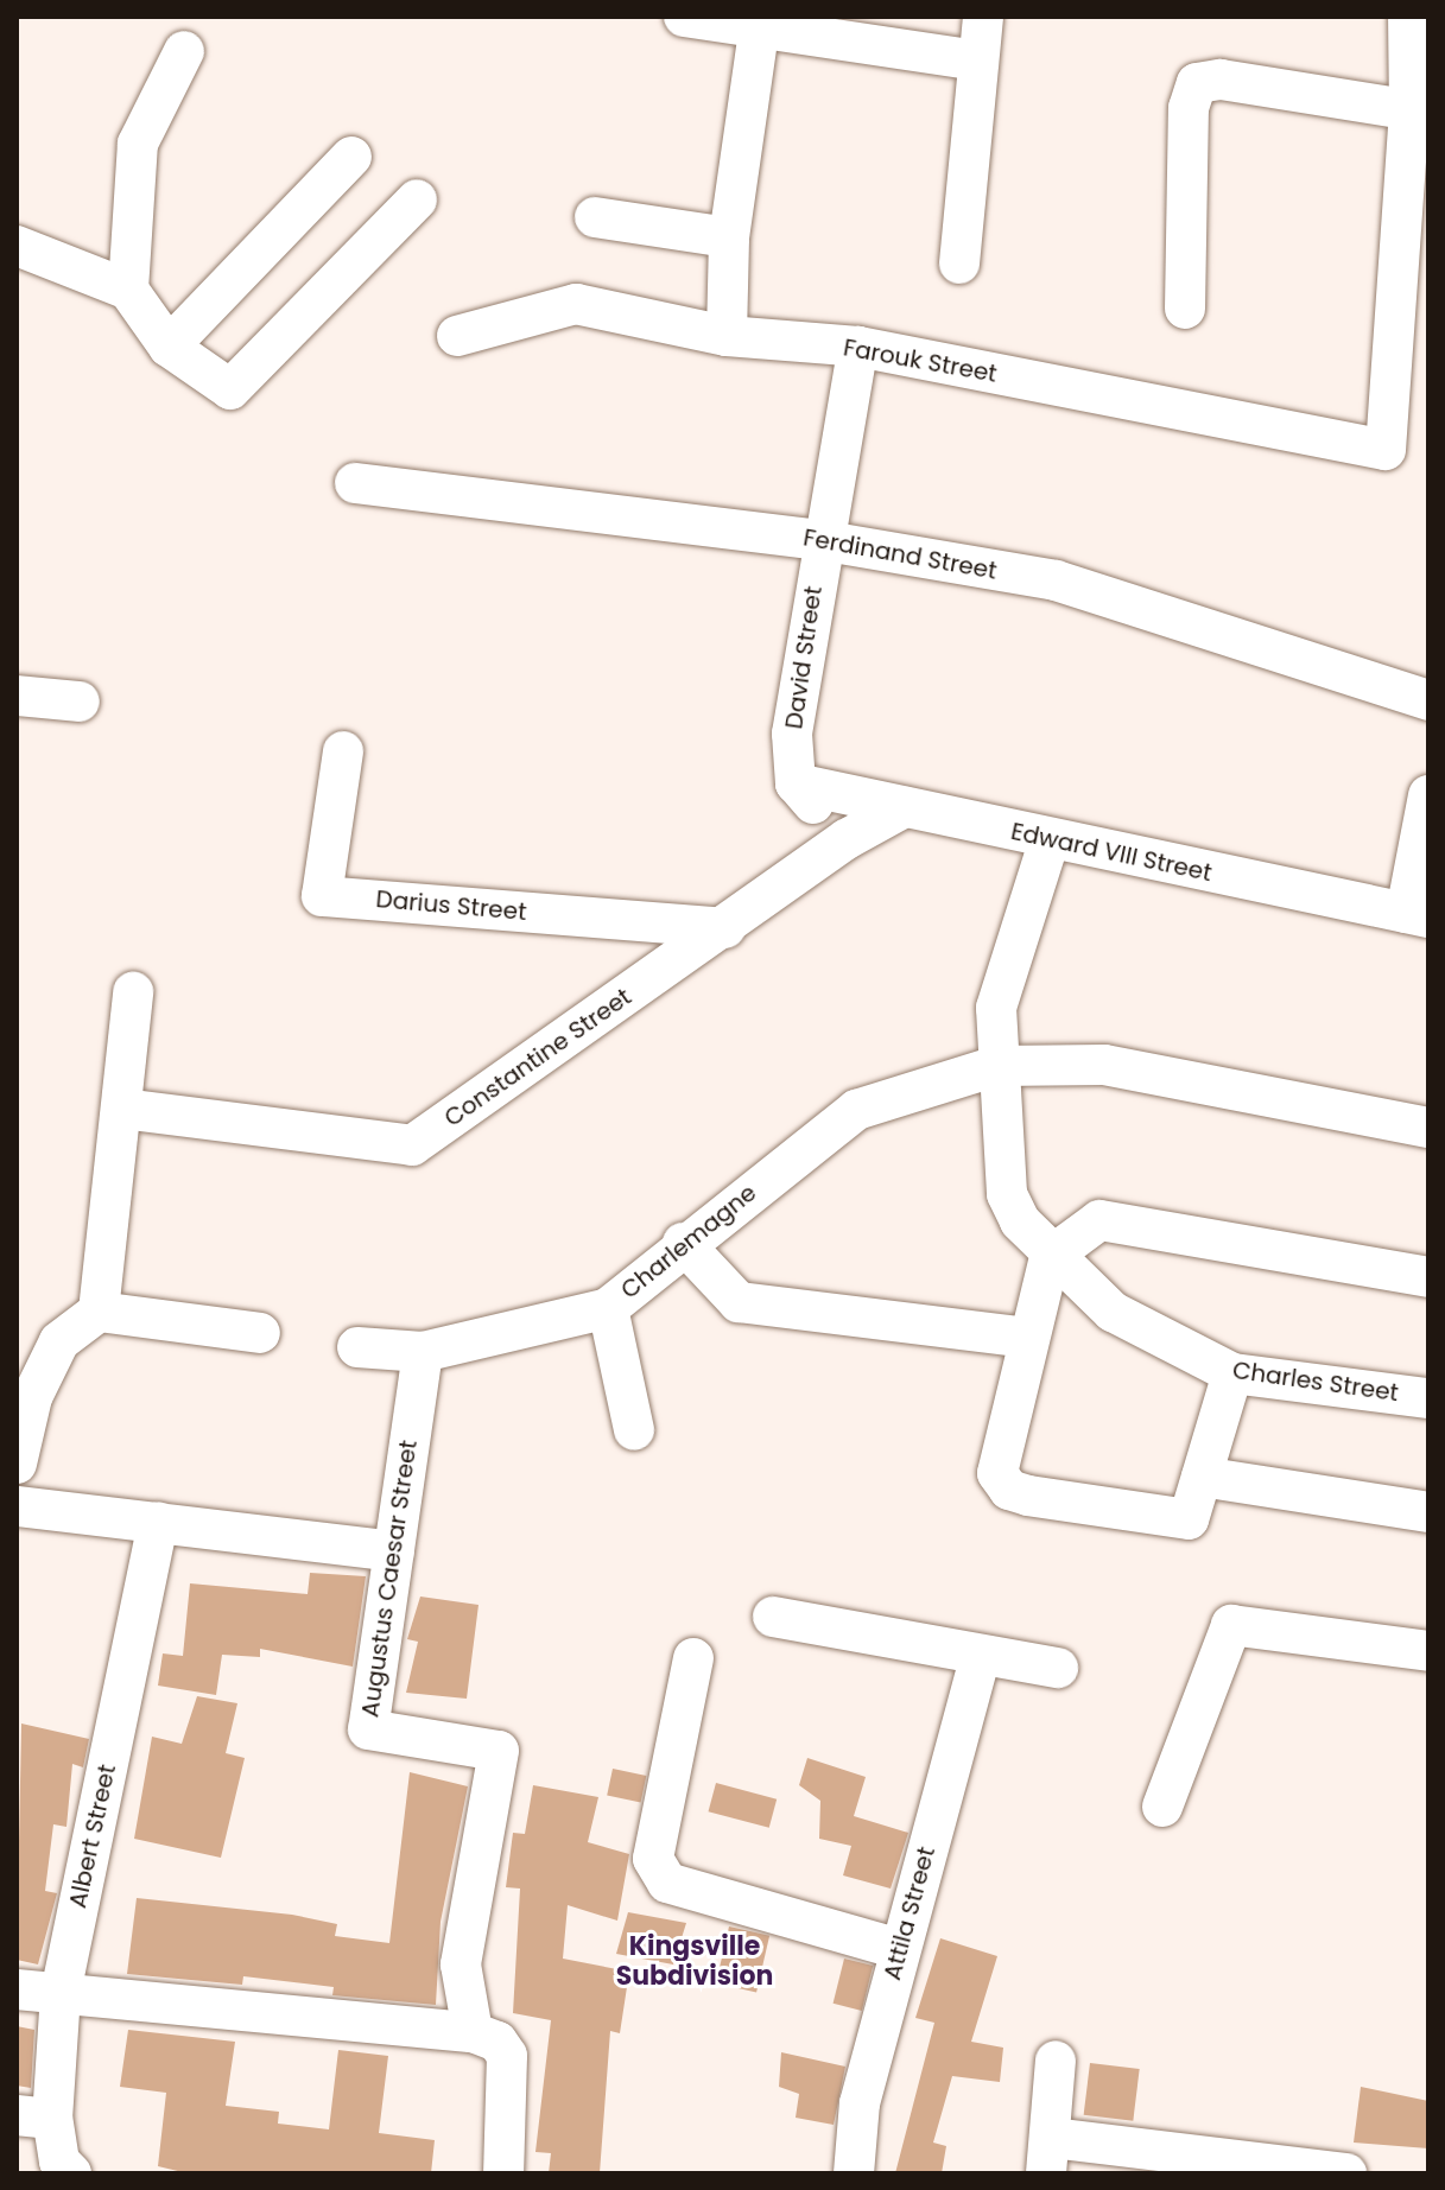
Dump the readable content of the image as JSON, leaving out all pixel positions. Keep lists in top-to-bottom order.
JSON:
{
  "streets": {
    "street": [
      "Farouk Street",
      "Ferdinand Street",
      "David Street",
      "Edward VIII Street",
      "Darius Street",
      "Constantine Street",
      "Charlemagne",
      "Charles Street",
      "Augustus Caesar Street",
      "Albert Street",
      "Attila Street"
    ]
  },
  "crossings": [
    ["Farouk Street", "David Street"],
    ["Ferdinand Street", "David Street"],
    ["David Street", "Edward VIII Street"],
    ["Edward VIII Street", "Constantine Street"],
    ["Edward VIII Street", "Charles Street"],
    ["Darius Street", "Constantine Street"],
    ["Charlemagne", "Charles Street"],
    ["Charlemagne", "Augustus Caesar Street"]
  ],
  "districts": ["Kingsville Subdivision"]
}
